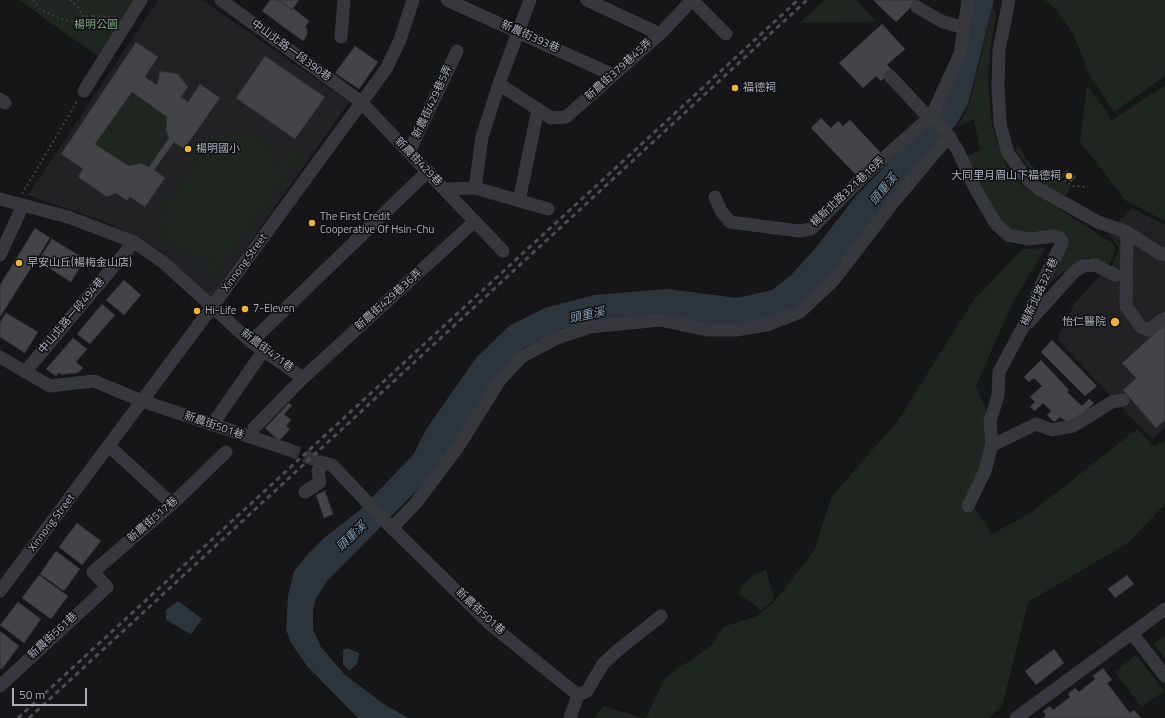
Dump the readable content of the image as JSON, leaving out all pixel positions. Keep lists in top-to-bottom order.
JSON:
{
  "streets": {
    "street": [
      "新農街393巷",
      "中山北路一段390巷",
      "新農街379巷45弄",
      "新農街429巷5弄",
      "新農街429巷",
      "楊新北路321巷18弄",
      "Xinnong Street",
      "楊新北路321巷",
      "新農街429巷36弄",
      "中山北路一段494巷",
      "新農街471巷",
      "新農街501巷",
      "新農街517巷",
      "新農街561巷"
    ]
  },
  "crossings": [
    ["新農街393巷", "新農街379巷45弄"],
    ["中山北路一段390巷", "新農街429巷"],
    ["中山北路一段390巷", "Xinnong Street"],
    ["新農街429巷5弄", "新農街429巷"],
    ["新農街429巷", "Xinnong Street"],
    ["新農街429巷", "新農街429巷36弄"],
    ["Xinnong Street", "新農街471巷"],
    ["Xinnong Street", "新農街501巷"],
    ["新農街429巷36弄", "新農街471巷"],
    ["中山北路一段494巷", "新農街501巷"],
    ["新農街517巷", "新農街561巷"]
  ],
  "water": ["頭重溪"],
  "parks": ["楊明公園"],
  "places": [
    "福德祠",
    "楊明國小",
    "大同里月眉山下福德祠",
    "The First Credit Cooperative Of Hsin-Chu",
    "早安山丘(楊梅金山店)",
    "7-Eleven",
    "Hi-Life",
    "怡仁醫院"
  ],
  "scale_bar": "50 m"
}
